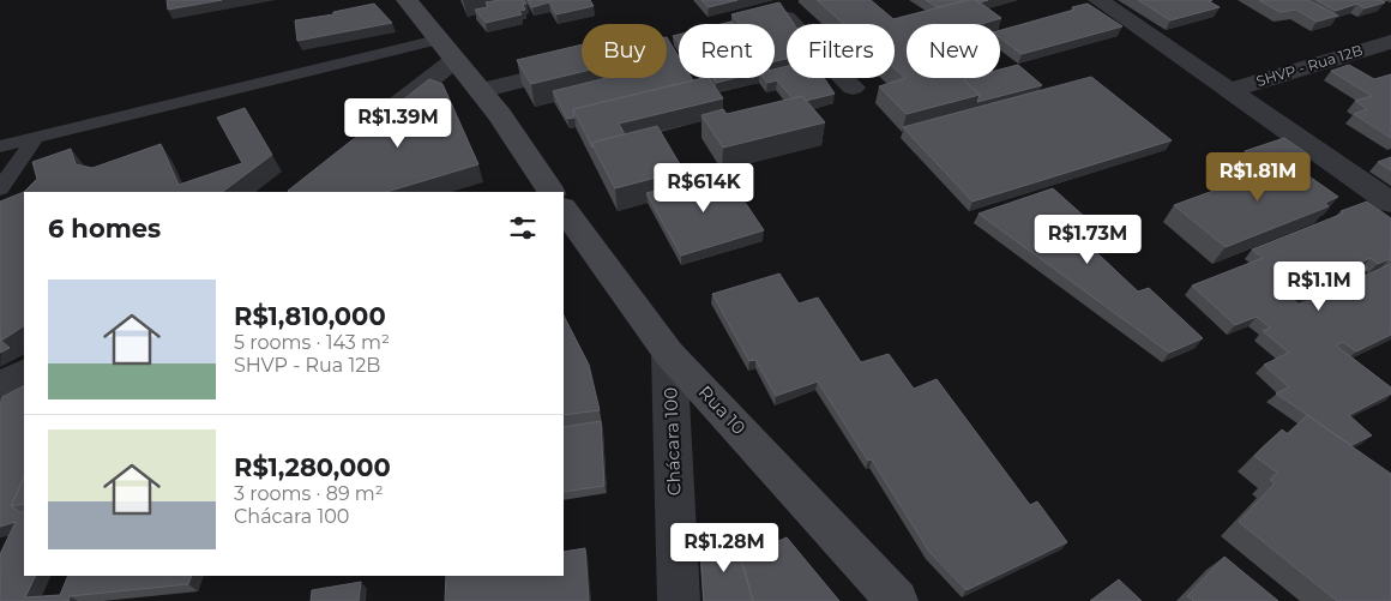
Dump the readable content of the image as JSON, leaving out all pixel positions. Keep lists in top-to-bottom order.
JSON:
{
  "streets": {
    "street": ["SHVP - Rua 12B", "Rua 10", "Chácara 100"]
  },
  "crossings": [
    ["Rua 10", "Chácara 100"]
  ],
  "page": {
    "chip": [
      "Buy",
      "Rent",
      "Filters",
      "New"
    ],
    "price": [
      "R$1.39M",
      "R$1.81M",
      "R$614K",
      "R$1.73M",
      "R$1.1M",
      "R$1.28M"
    ],
    "heading": "6 homes",
    "list": [
      {
        "name": "R$1,810,000",
        "note": "5 rooms · 143 m² · SHVP - Rua 12B"
      },
      {
        "name": "R$1,280,000",
        "note": "3 rooms · 89 m² · Chácara 100"
      }
    ]
  }
}
